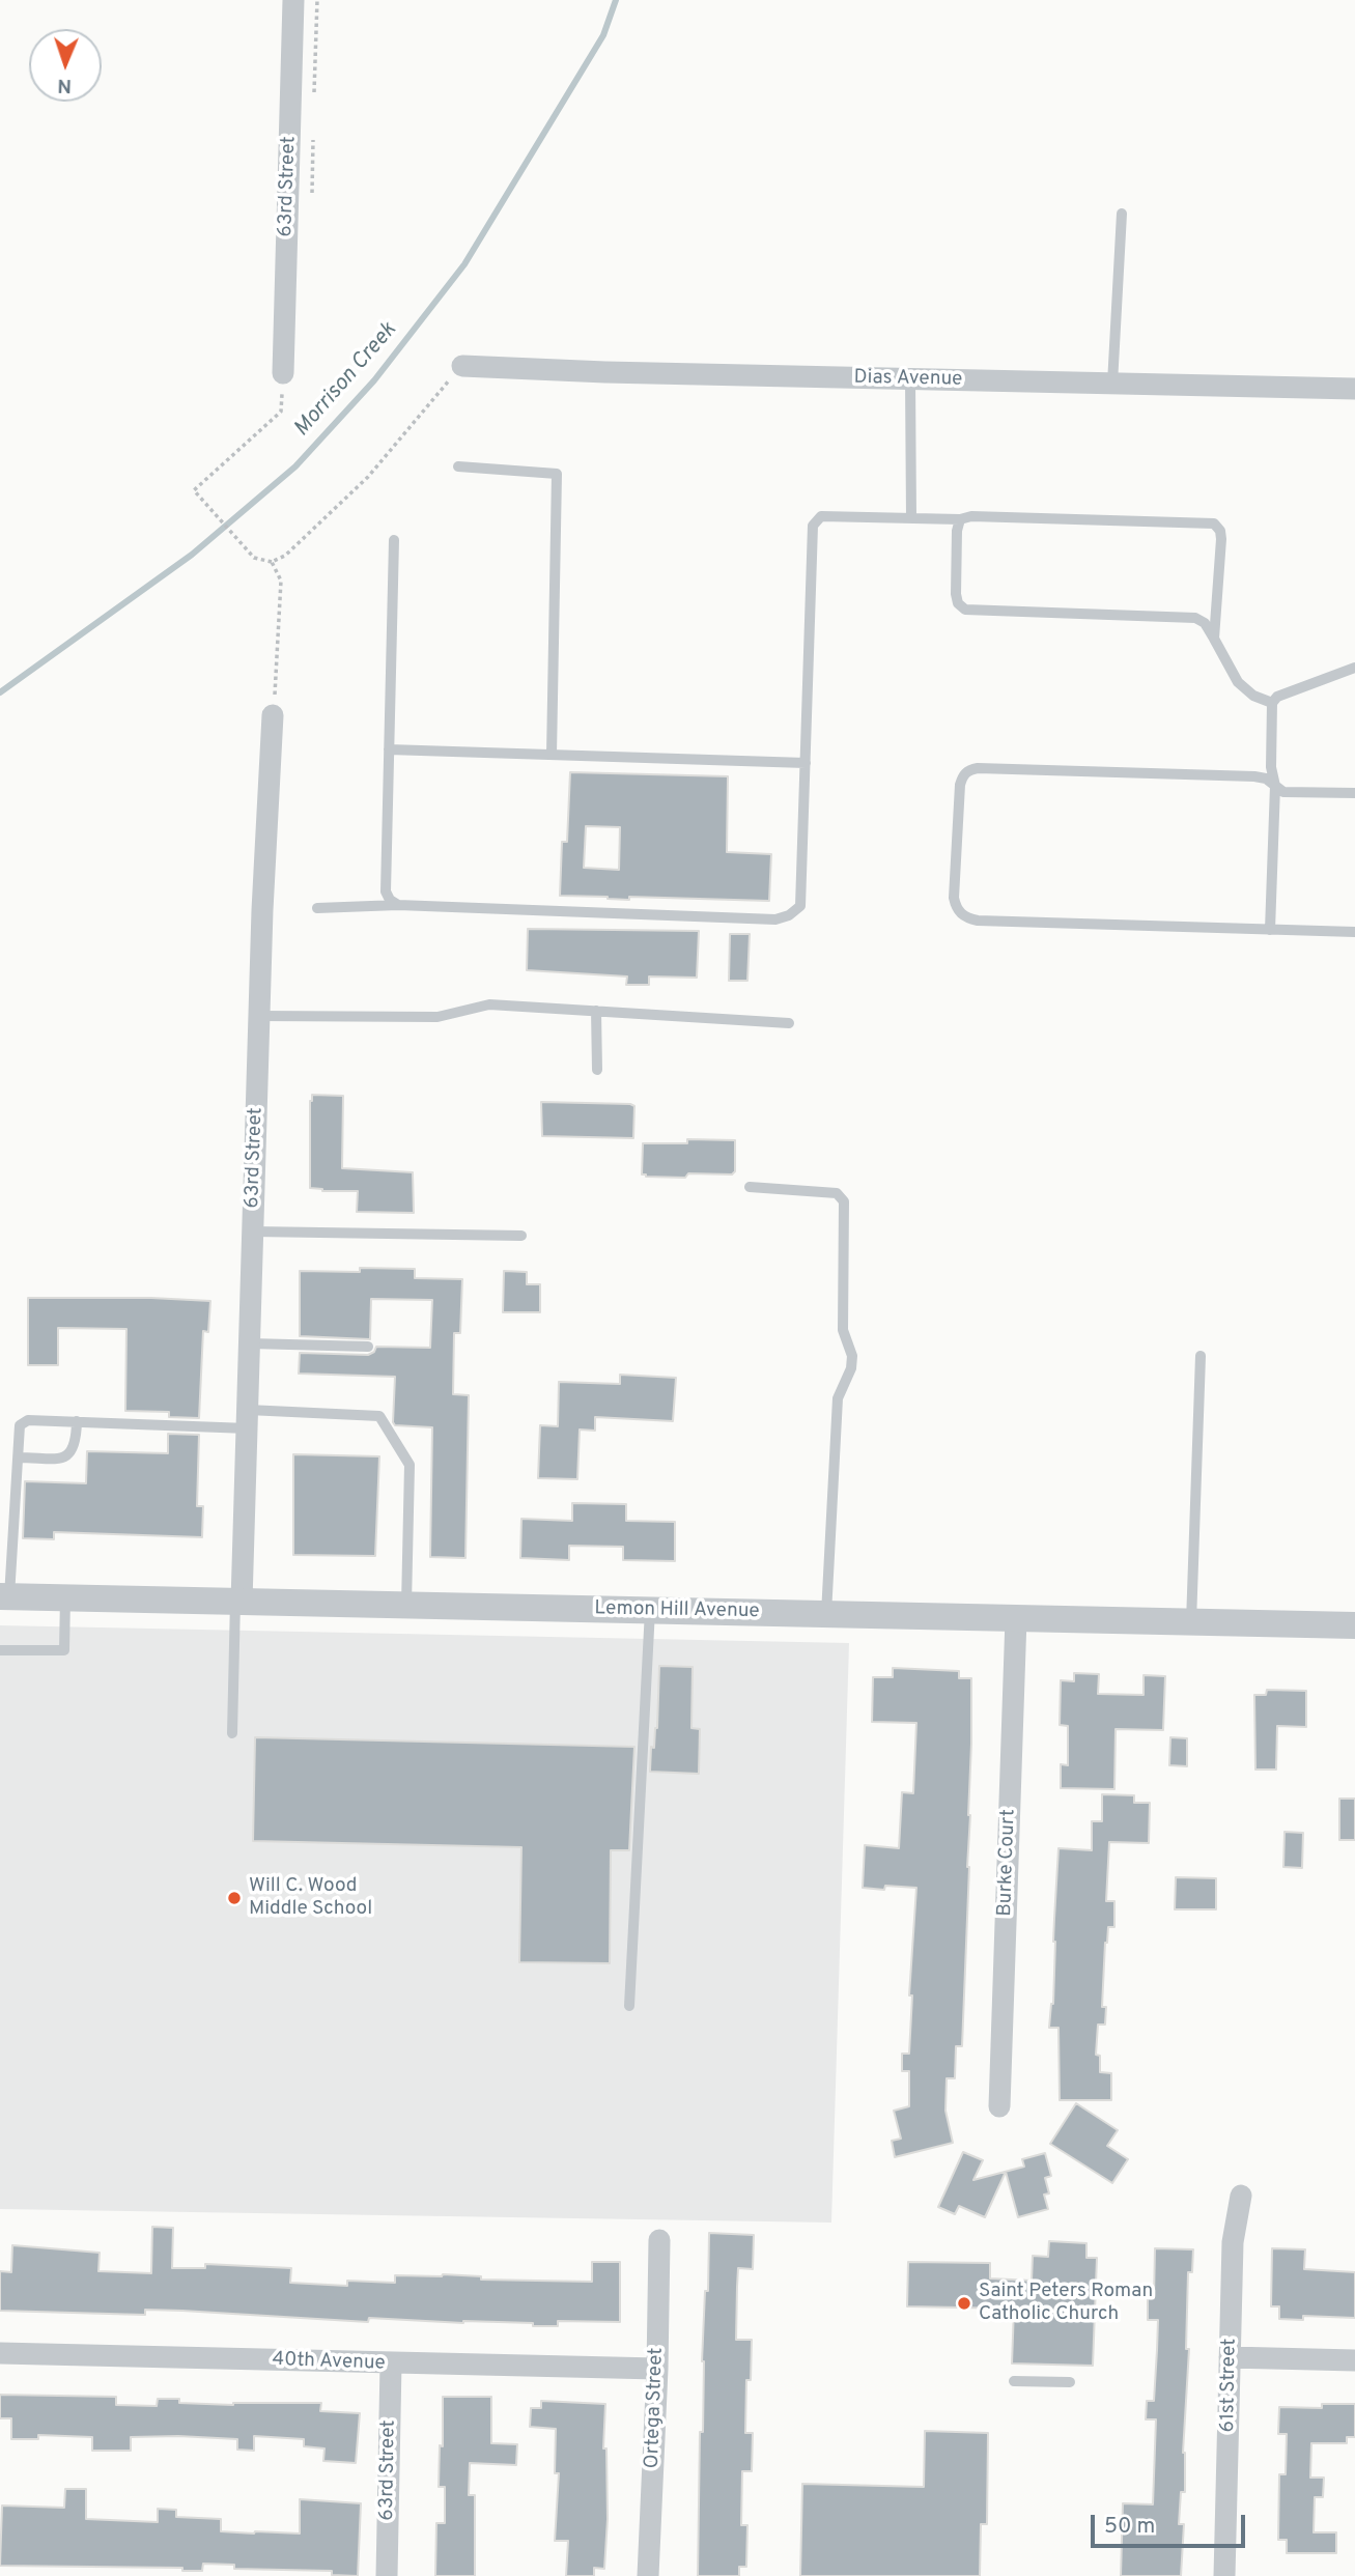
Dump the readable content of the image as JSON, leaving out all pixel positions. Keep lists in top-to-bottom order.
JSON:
{
  "streets": {
    "street": [
      "63rd Street",
      "Dias Avenue",
      "Lemon Hill Avenue",
      "Burke Court",
      "40th Avenue",
      "61st Street",
      "Ortega Street"
    ]
  },
  "crossings": [
    ["63rd Street", "Lemon Hill Avenue"],
    ["63rd Street", "40th Avenue"],
    ["Lemon Hill Avenue", "Burke Court"],
    ["40th Avenue", "Ortega Street"]
  ],
  "water": ["Morrison Creek"],
  "places": ["Will C. Wood Middle School", "Saint Peters Roman Catholic Church"],
  "scale_bar": "50 m",
  "north": "bottom"
}
